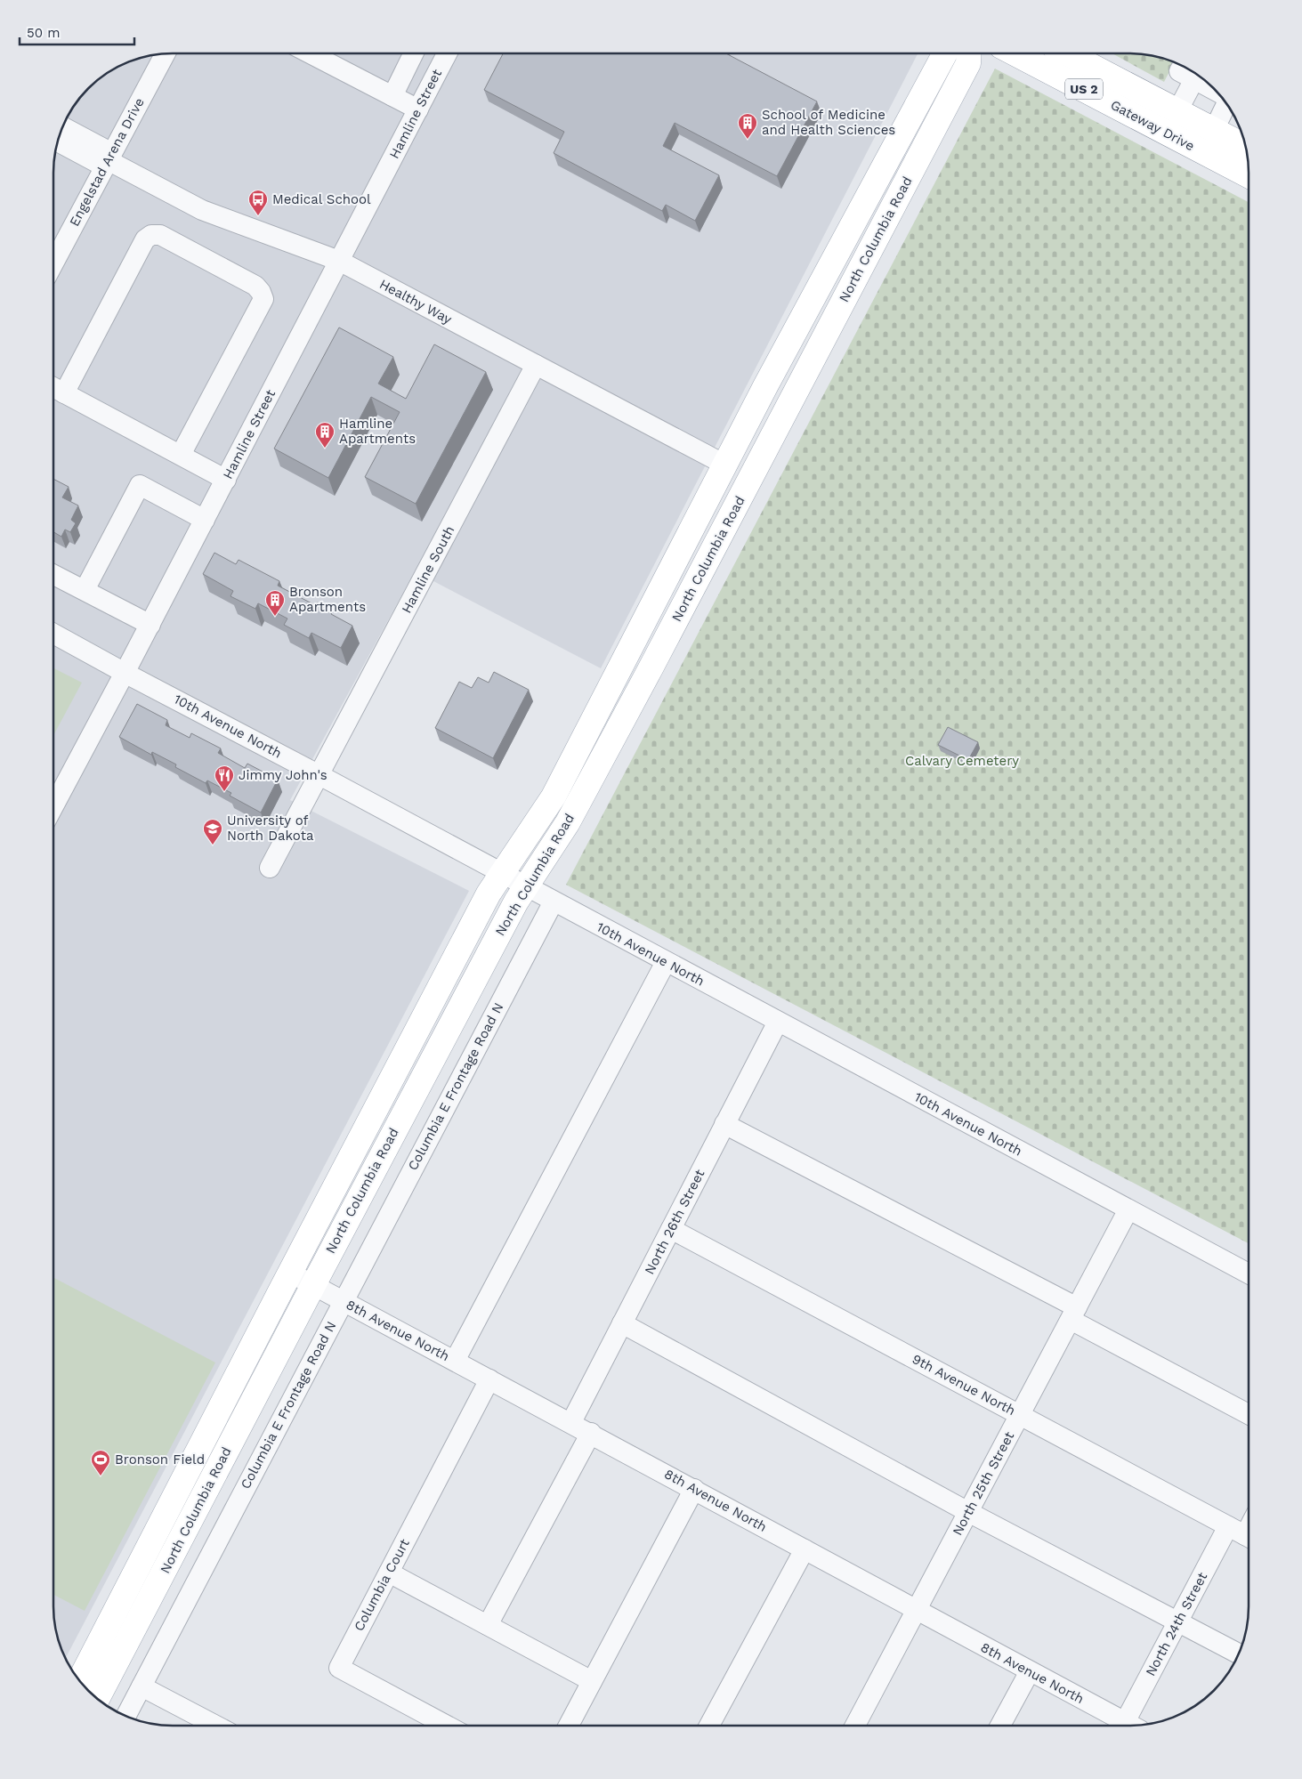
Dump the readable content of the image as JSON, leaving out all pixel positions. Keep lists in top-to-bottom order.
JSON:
{
  "streets": {
    "main road": ["US 2", "Gateway Drive", "North Columbia Road"],
    "street": [
      "Hamline Street",
      "Engelstad Arena Drive",
      "Healthy Way",
      "Hamline South",
      "10th Avenue North",
      "Columbia E Frontage Road N",
      "North 26th Street",
      "8th Avenue North",
      "9th Avenue North",
      "North 25th Street",
      "Columbia Court",
      "North 24th Street"
    ]
  },
  "crossings": [
    ["Hamline Street", "Healthy Way"],
    ["Hamline Street", "10th Avenue North"],
    ["Engelstad Arena Drive", "Healthy Way"],
    ["North Columbia Road", "10th Avenue North"],
    ["North Columbia Road", "8th Avenue North"],
    ["Healthy Way", "Hamline South"],
    ["Hamline South", "10th Avenue North"],
    ["10th Avenue North", "Columbia E Frontage Road N"],
    ["10th Avenue North", "North 26th Street"],
    ["10th Avenue North", "North 25th Street"],
    ["Columbia E Frontage Road N", "8th Avenue North"],
    ["North 26th Street", "8th Avenue North"],
    ["North 26th Street", "9th Avenue North"],
    ["8th Avenue North", "North 25th Street"],
    ["8th Avenue North", "Columbia Court"],
    ["9th Avenue North", "North 25th Street"],
    ["9th Avenue North", "North 24th Street"]
  ],
  "parks": ["Calvary Cemetery"],
  "places": {
    "building": ["School of Medicine and Health Sciences", "Hamline Apartments", "Bronson Apartments"],
    "bus stop": ["Medical School"],
    "restaurant": ["Jimmy John's"],
    "school or university": ["University of North Dakota"],
    "sports": ["Bronson Field"]
  },
  "scale_bar": "50 m"
}
